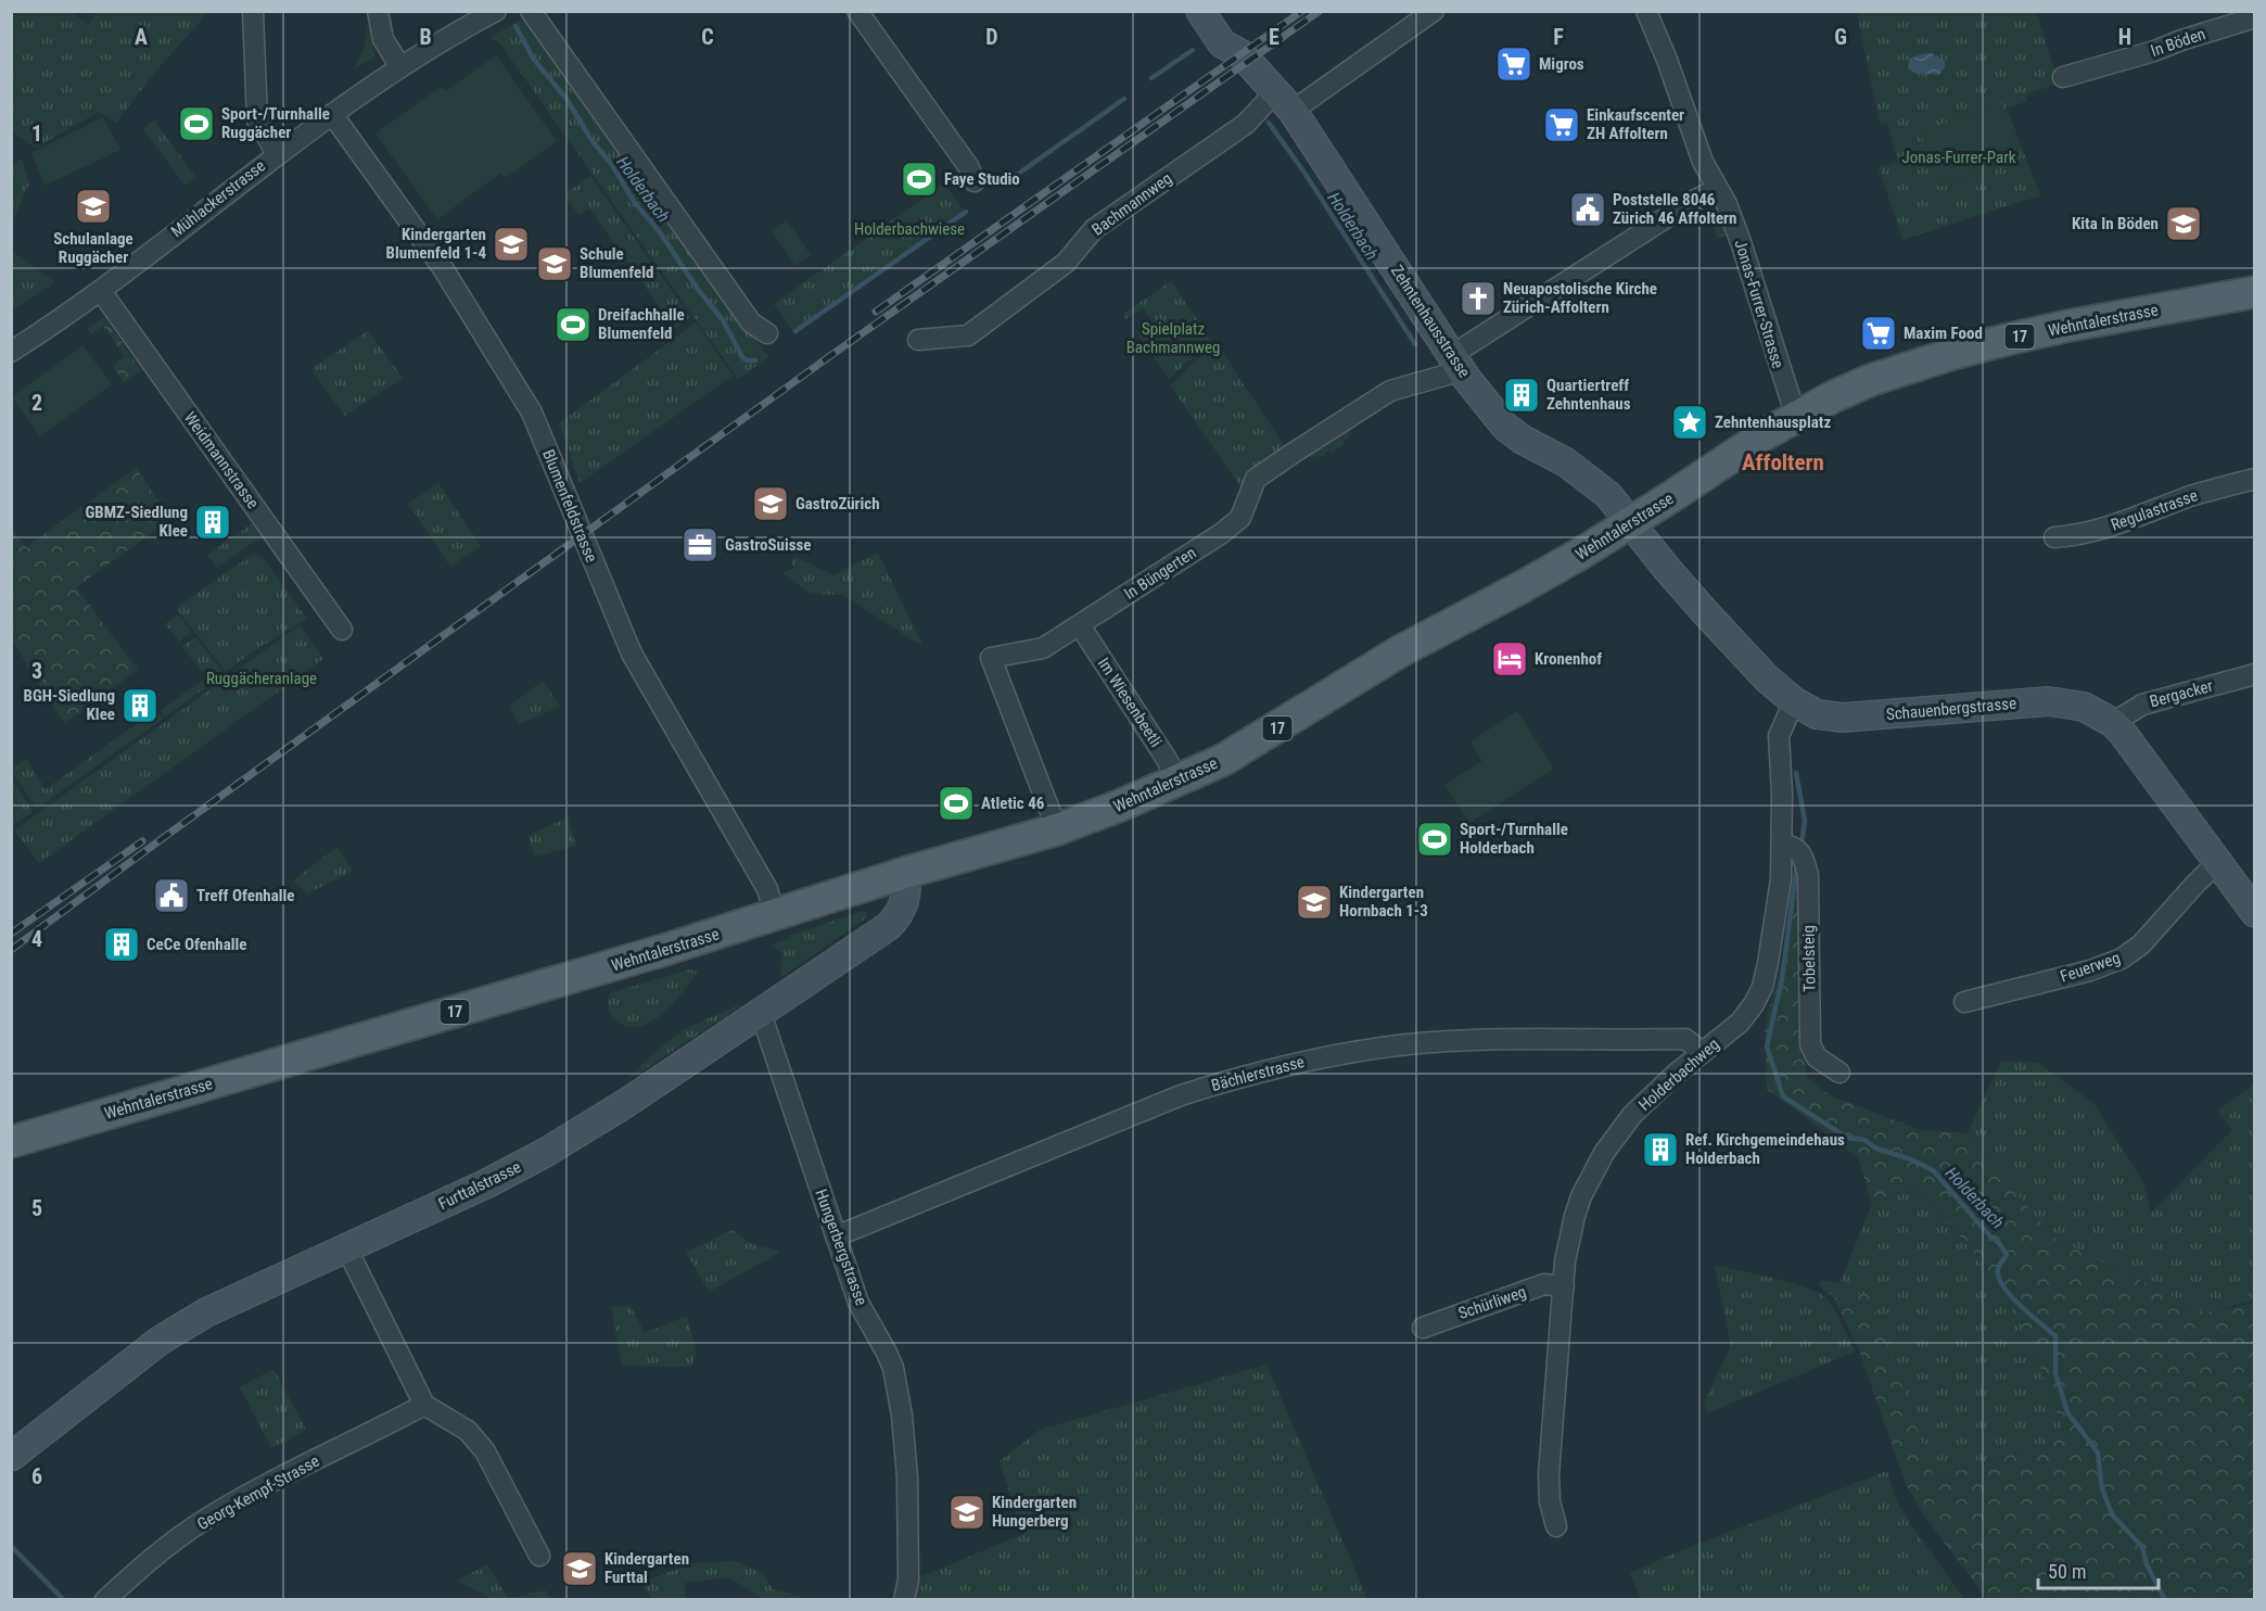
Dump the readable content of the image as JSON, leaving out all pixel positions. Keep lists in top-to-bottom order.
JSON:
{
  "streets": {
    "main road": ["Wehntalerstrasse", "17"],
    "street": [
      "In Böden",
      "Mühlackerstrasse",
      "Bachmannweg",
      "Jonas-Furrer-Strasse",
      "Zehntenhausstrasse",
      "Weidmannstrasse",
      "Blumenfeldstrasse",
      "Regulastrasse",
      "In Büngerten",
      "Bergacker",
      "Im Wiesenbeetli",
      "Schauenbergstrasse",
      "Tobelsteig",
      "Feuerweg",
      "Bächlerstrasse",
      "Holderbachweg",
      "Furttalstrasse",
      "Hungerbergstrasse",
      "Schürliweg",
      "Georg-Kempf-Strasse"
    ]
  },
  "crossings": [
    ["Mühlackerstrasse", "Weidmannstrasse"],
    ["Mühlackerstrasse", "Blumenfeldstrasse"],
    ["Bachmannweg", "Zehntenhausstrasse"],
    ["Jonas-Furrer-Strasse", "Wehntalerstrasse"],
    ["Wehntalerstrasse", "Zehntenhausstrasse"],
    ["Wehntalerstrasse", "Blumenfeldstrasse"],
    ["Wehntalerstrasse", "In Büngerten"],
    ["Wehntalerstrasse", "Im Wiesenbeetli"],
    ["Wehntalerstrasse", "Schauenbergstrasse"],
    ["Wehntalerstrasse", "Furttalstrasse"],
    ["Zehntenhausstrasse", "In Büngerten"],
    ["Zehntenhausstrasse", "Schauenbergstrasse"],
    ["In Büngerten", "Im Wiesenbeetli"],
    ["Bergacker", "Schauenbergstrasse"],
    ["Schauenbergstrasse", "Feuerweg"],
    ["Schauenbergstrasse", "Holderbachweg"],
    ["Tobelsteig", "Holderbachweg"],
    ["Bächlerstrasse", "Holderbachweg"],
    ["Bächlerstrasse", "Hungerbergstrasse"],
    ["Holderbachweg", "Schürliweg"],
    ["Furttalstrasse", "Hungerbergstrasse"]
  ],
  "districts": ["Affoltern"],
  "water": ["Holderbach"],
  "parks": [
    "Jonas-Furrer-Park",
    "Holderbachwiese",
    "Spielplatz Bachmannweg",
    "Ruggächeranlage"
  ],
  "places": {
    "supermarket": ["Migros", "Einkaufscenter ZH Affoltern", "Maxim Food"],
    "sports": [
      "Sport-/Turnhalle Ruggächer",
      "Faye Studio",
      "Dreifachhalle Blumenfeld",
      "Atletic 46",
      "Sport-/Turnhalle Holderbach"
    ],
    "school or university": [
      "Schulanlage Ruggächer",
      "Kita In Böden",
      "Kindergarten Blumenfeld 1-4",
      "Schule Blumenfeld",
      "GastroZürich",
      "Kindergarten Hornbach 1-3",
      "Kindergarten Hungerberg",
      "Kindergarten Furttal"
    ],
    "public building": ["Poststelle 8046 Zürich 46 Affoltern", "Treff Ofenhalle"],
    "church": ["Neuapostolische Kirche Zürich-Affoltern"],
    "building": [
      "Quartiertreff Zehntenhaus",
      "GBMZ-Siedlung Klee",
      "BGH-Siedlung Klee",
      "CeCe Ofenhalle",
      "Ref. Kirchgemeindehaus Holderbach"
    ],
    "place": ["Zehntenhausplatz"],
    "office": ["GastroSuisse"],
    "hotel": ["Kronenhof"]
  },
  "scale_bar": "50 m",
  "grid": {
    "columns": [
      "A",
      "B",
      "C",
      "D",
      "E",
      "F",
      "G",
      "H"
    ],
    "rows": [
      "1",
      "2",
      "3",
      "4",
      "5",
      "6"
    ]
  }
}
